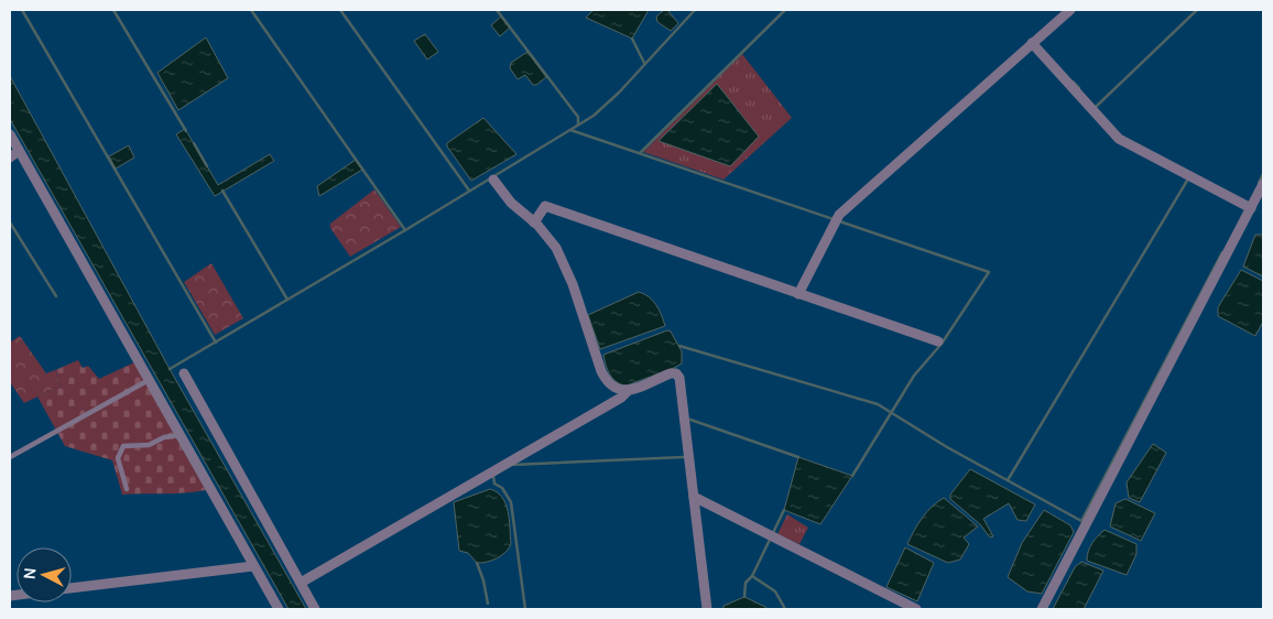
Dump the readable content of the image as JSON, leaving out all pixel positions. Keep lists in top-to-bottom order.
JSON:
{
  "north": "left"
}
